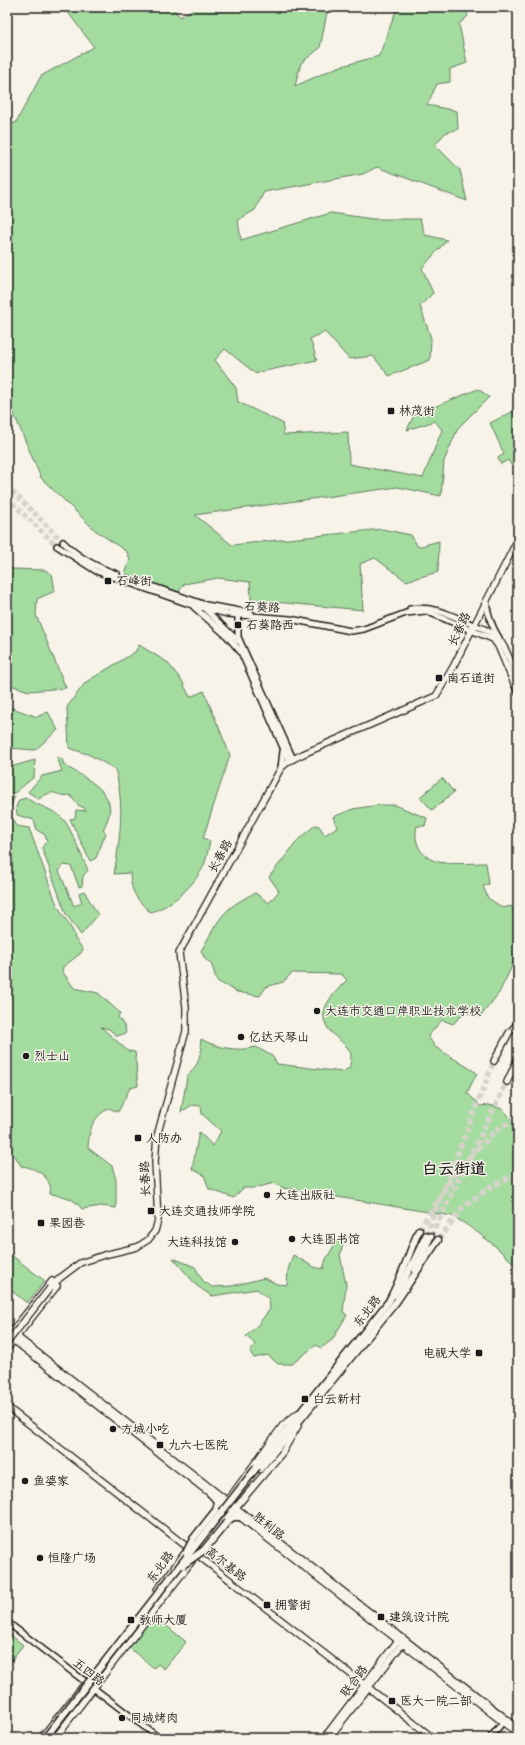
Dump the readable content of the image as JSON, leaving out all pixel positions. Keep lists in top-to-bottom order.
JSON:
{
  "streets": {
    "highway": ["东北路"],
    "main road": [
      "石葵路",
      "长春路",
      "胜利路",
      "高尔基路",
      "五四路",
      "联合路"
    ]
  },
  "crossings": [
    ["石葵路", "长春路"],
    ["长春路", "胜利路"],
    ["东北路", "胜利路"],
    ["东北路", "高尔基路"],
    ["东北路", "五四路"],
    ["胜利路", "联合路"],
    ["高尔基路", "联合路"]
  ],
  "districts": ["白云街道"],
  "places": {
    "transit": [
      "林茂街",
      "石峰街",
      "石葵路西",
      "南石道街",
      "人防办",
      "大连交通技师学院",
      "果园巷",
      "电视大学",
      "白云新村",
      "九六七医院",
      "拥警街",
      "建筑设计院",
      "教师大厦",
      "医大一院二部"
    ],
    "other": [
      "大连市交通口岸职业技术学校",
      "亿达天琴山",
      "烈士山",
      "大连出版社",
      "大连图书馆",
      "大连科技馆",
      "方城小吃",
      "鱼婆家",
      "恒隆广场",
      "同城烤肉"
    ]
  }
}
